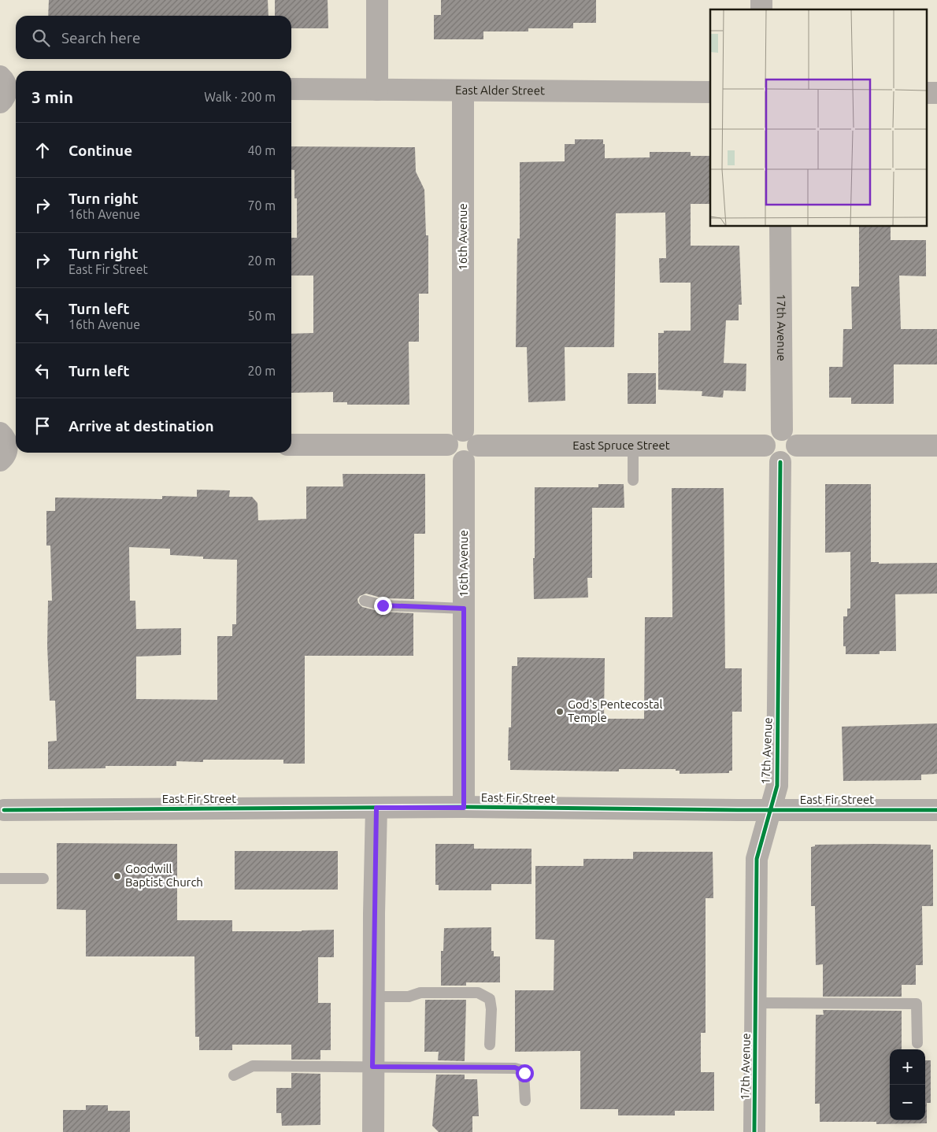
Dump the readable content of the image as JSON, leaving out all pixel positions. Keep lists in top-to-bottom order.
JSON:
{
  "streets": {
    "street": [
      "East Alder Street",
      "16th Avenue",
      "17th Avenue",
      "East Spruce Street",
      "East Fir Street"
    ]
  },
  "crossings": [
    ["East Alder Street", "16th Avenue"],
    ["16th Avenue", "East Spruce Street"],
    ["16th Avenue", "East Fir Street"],
    ["17th Avenue", "East Spruce Street"],
    ["17th Avenue", "East Fir Street"]
  ],
  "places": ["God's Pentecostal Temple", "Goodwill Baptist Church"],
  "page": {
    "search": "Search here",
    "heading": ["3 min", "Walk · 200 m"],
    "list": [
      ["Continue", "40 m"],
      ["Turn right", "16th Avenue", "70 m"],
      ["Turn right", "East Fir Street", "20 m"],
      ["Turn left", "16th Avenue", "50 m"],
      ["Turn left", "20 m"],
      "Arrive at destination"
    ],
    "map_buttons": ["+", "−"]
  }
}
